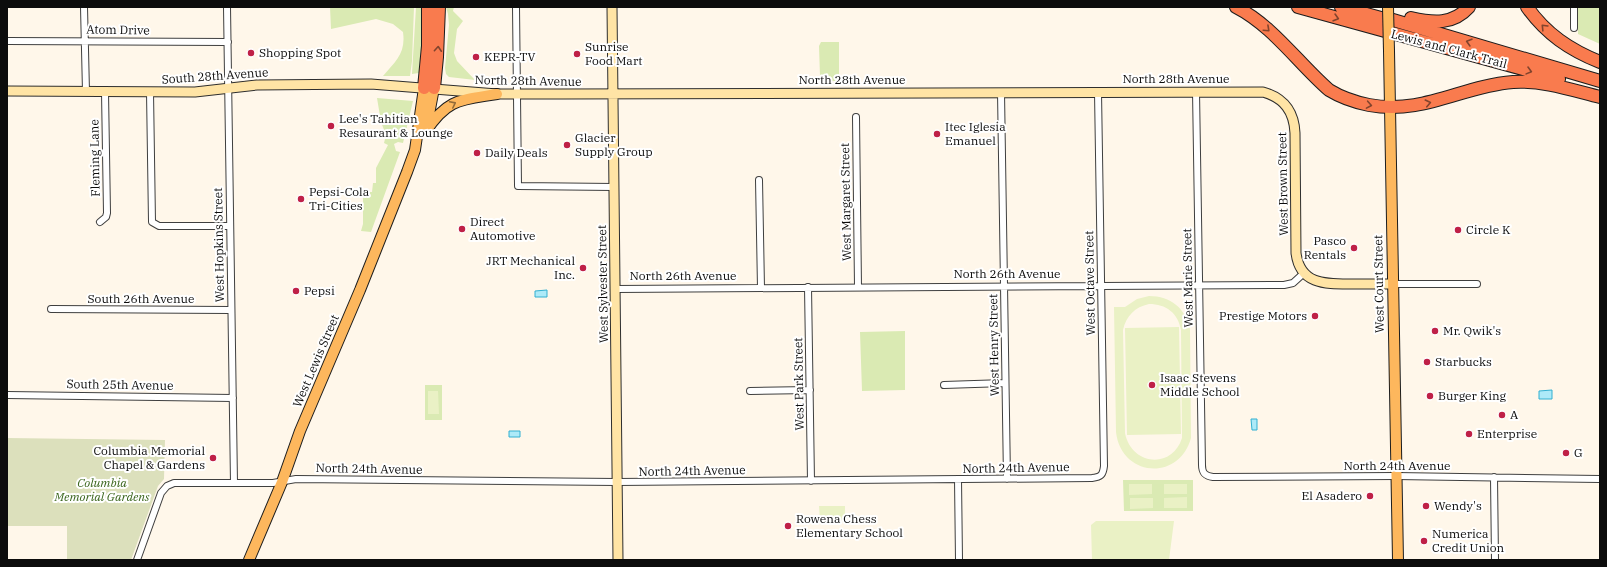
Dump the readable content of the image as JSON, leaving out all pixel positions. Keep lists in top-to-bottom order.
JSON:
{
  "streets": {
    "highway": ["Lewis and Clark Trail"],
    "main road": ["West Court Street", "West Lewis Street"],
    "street": [
      "Atom Drive",
      "South 28th Avenue",
      "North 28th Avenue",
      "Fleming Lane",
      "West Brown Street",
      "West Margaret Street",
      "West Hopkins Street",
      "North 26th Avenue",
      "West Marie Street",
      "West Octave Street",
      "West Sylvester Street",
      "South 26th Avenue",
      "West Henry Street",
      "West Park Street",
      "South 25th Avenue",
      "North 24th Avenue"
    ]
  },
  "crossings": [
    ["Atom Drive", "West Hopkins Street"],
    ["South 28th Avenue", "North 28th Avenue"],
    ["South 28th Avenue", "Fleming Lane"],
    ["South 28th Avenue", "West Hopkins Street"],
    ["South 28th Avenue", "West Lewis Street"],
    ["North 28th Avenue", "West Brown Street"],
    ["North 28th Avenue", "West Marie Street"],
    ["North 28th Avenue", "West Octave Street"],
    ["North 28th Avenue", "West Sylvester Street"],
    ["North 28th Avenue", "West Henry Street"],
    ["North 28th Avenue", "West Lewis Street"],
    ["West Brown Street", "North 26th Avenue"],
    ["West Margaret Street", "North 26th Avenue"],
    ["West Hopkins Street", "South 26th Avenue"],
    ["West Hopkins Street", "South 25th Avenue"],
    ["West Hopkins Street", "North 24th Avenue"],
    ["North 26th Avenue", "West Marie Street"],
    ["North 26th Avenue", "West Octave Street"],
    ["North 26th Avenue", "West Sylvester Street"],
    ["North 26th Avenue", "West Henry Street"],
    ["North 26th Avenue", "West Park Street"],
    ["West Marie Street", "North 24th Avenue"],
    ["West Octave Street", "North 24th Avenue"],
    ["West Sylvester Street", "North 24th Avenue"],
    ["West Court Street", "North 24th Avenue"],
    ["West Henry Street", "North 24th Avenue"],
    ["West Lewis Street", "North 24th Avenue"],
    ["West Park Street", "North 24th Avenue"]
  ],
  "parks": ["Columbia Memorial Gardens"],
  "places": [
    "Shopping Spot",
    "Sunrise Food Mart",
    "KEPR-TV",
    "Lee's Tahitian Resaurant & Lounge",
    "Itec Iglesia Emanuel",
    "Glacier Supply Group",
    "Daily Deals",
    "Pepsi-Cola Tri-Cities",
    "Direct Automotive",
    "Circle K",
    "Pasco Rentals",
    "JRT Mechanical Inc.",
    "Pepsi",
    "Prestige Motors",
    "Mr. Qwik's",
    "Starbucks",
    "Isaac Stevens Middle School",
    "Burger King",
    "A",
    "Enterprise",
    "G",
    "Columbia Memorial Chapel & Gardens",
    "El Asadero",
    "Wendy's",
    "Rowena Chess Elementary School",
    "Numerica Credit Union"
  ]
}
